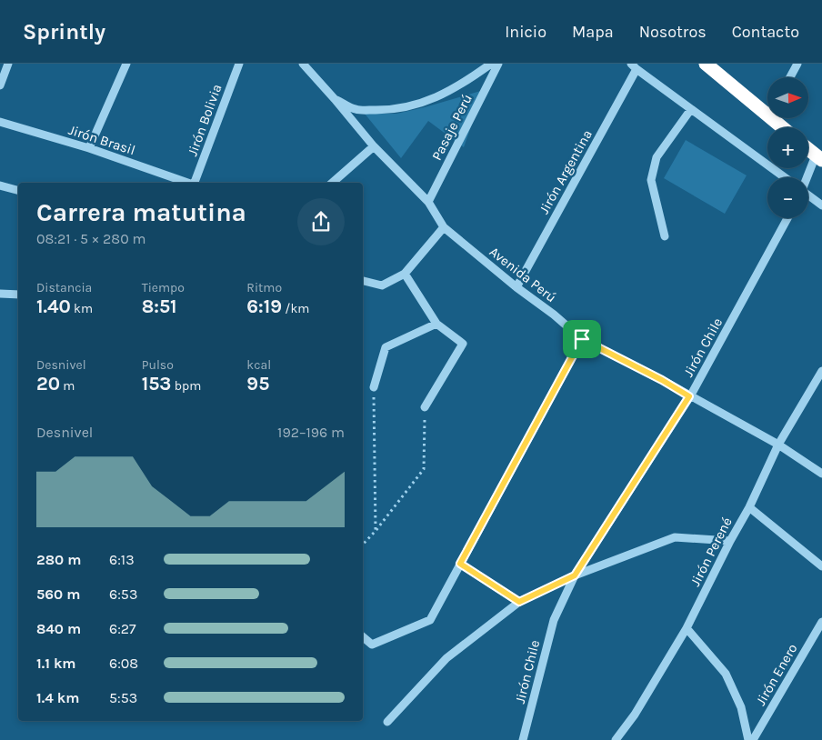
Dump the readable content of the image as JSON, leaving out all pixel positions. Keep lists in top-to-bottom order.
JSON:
{
  "streets": {
    "street": [
      "Jirón Bolivia",
      "Pasaje Perú",
      "Jirón Brasil",
      "Jirón Argentina",
      "Avenida Perú",
      "Jirón Chile",
      "Jirón Perené",
      "Jirón Enero"
    ]
  },
  "crossings": [
    ["Pasaje Perú", "Avenida Perú"],
    ["Jirón Argentina", "Avenida Perú"],
    ["Avenida Perú", "Jirón Chile"],
    ["Avenida Perú", "Jirón Perené"]
  ],
  "north": "right",
  "page": {
    "header": "Sprintly",
    "nav": [
      "Inicio",
      "Mapa",
      "Nosotros",
      "Contacto"
    ],
    "map_buttons": ["+", "−"],
    "heading": ["Carrera matutina", "08:21 · 5 × 280 m"],
    "stats": [
      ["Distancia", "1.40 km"],
      ["Tiempo", "8:51"],
      ["Ritmo", "6:19 /km"],
      ["Desnivel", "20 m"],
      ["Pulso", "153 bpm"],
      ["kcal", "95"]
    ],
    "chart": ["Desnivel", "192–196 m"],
    "list": [
      {
        "name": "280 m",
        "note": "6:13"
      },
      {
        "name": "560 m",
        "note": "6:53"
      },
      {
        "name": "840 m",
        "note": "6:27"
      },
      {
        "name": "1.1 km",
        "note": "6:08"
      },
      {
        "name": "1.4 km",
        "note": "5:53"
      }
    ]
  }
}
